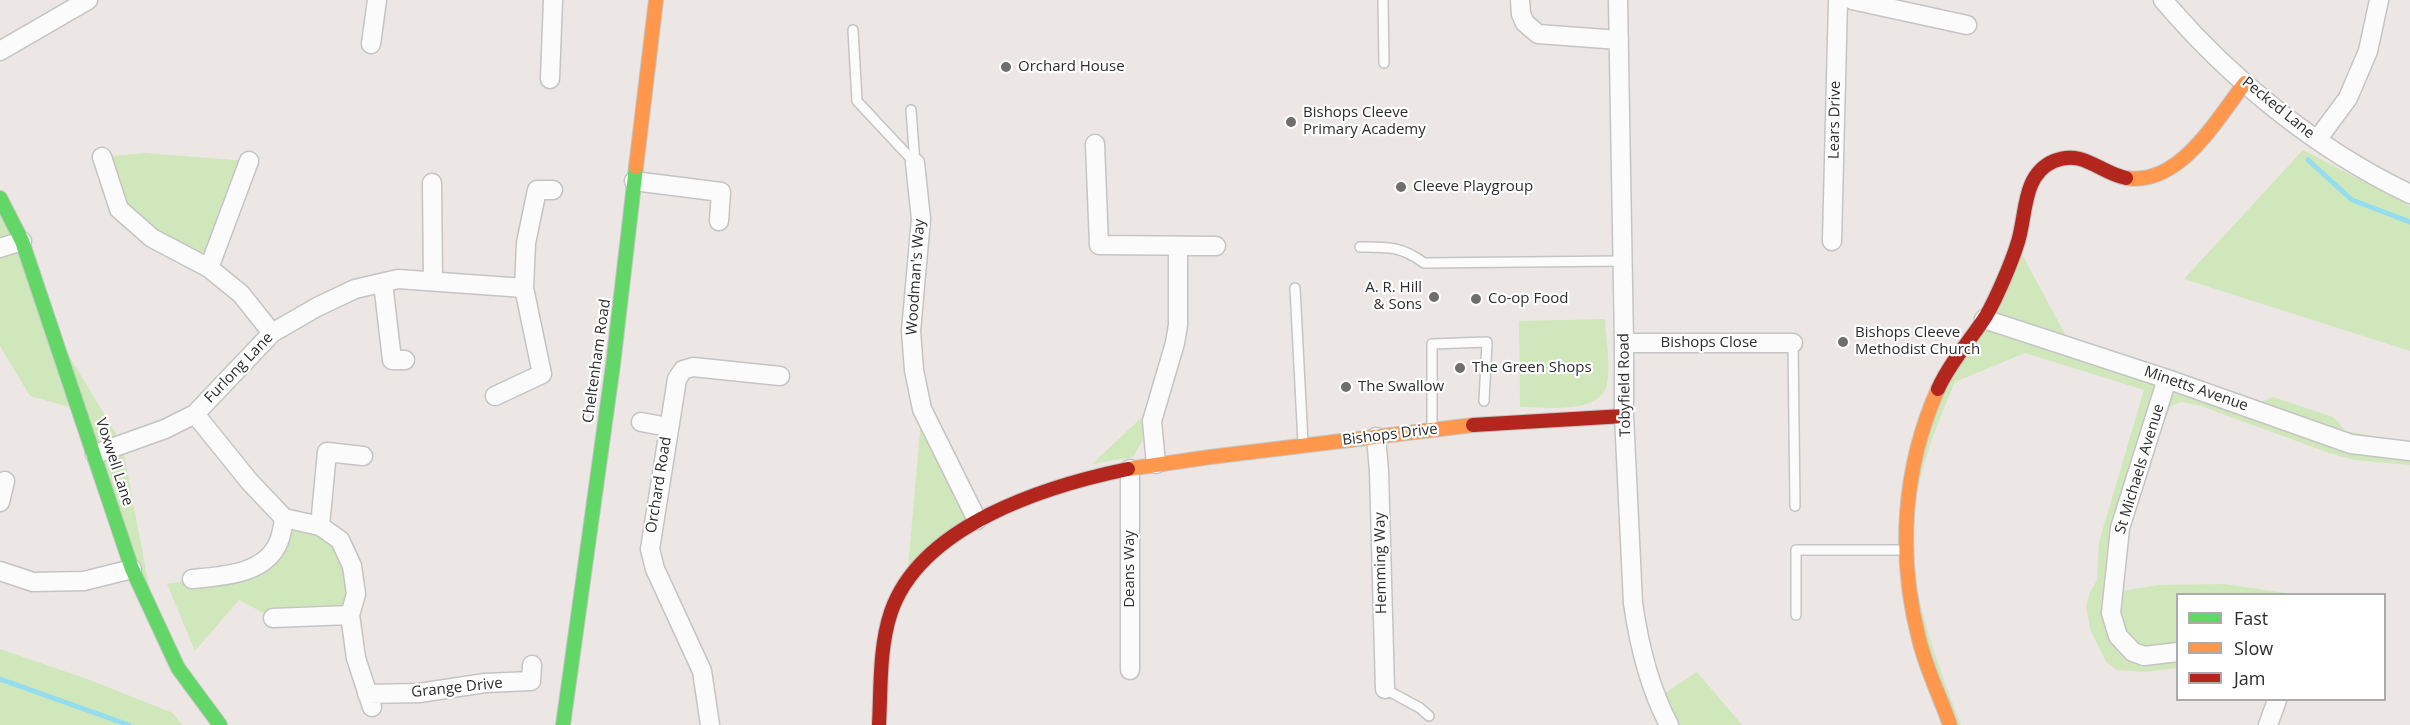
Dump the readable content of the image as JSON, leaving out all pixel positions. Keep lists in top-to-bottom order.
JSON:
{
  "streets": {
    "street": [
      "Pecked Lane",
      "Lears Drive",
      "Woodman's Way",
      "Bishops Close",
      "Cheltenham Road",
      "Furlong Lane",
      "Tobyfield Road",
      "Minetts Avenue",
      "Bishops Drive",
      "Voxwell Lane",
      "St Michaels Avenue",
      "Orchard Road",
      "Hemming Way",
      "Deans Way",
      "Grange Drive"
    ]
  },
  "crossings": [
    ["Woodman's Way", "Bishops Drive"],
    ["Bishops Close", "Tobyfield Road"],
    ["Furlong Lane", "Voxwell Lane"],
    ["Tobyfield Road", "Bishops Drive"],
    ["Minetts Avenue", "St Michaels Avenue"],
    ["Bishops Drive", "Hemming Way"],
    ["Bishops Drive", "Deans Way"]
  ],
  "places": [
    "Orchard House",
    "Bishops Cleeve Primary Academy",
    "Cleeve Playgroup",
    "A. R. Hill & Sons",
    "Co-op Food",
    "Bishops Cleeve Methodist Church",
    "The Green Shops",
    "The Swallow"
  ],
  "legend": ["Fast", "Slow", "Jam"]
}
